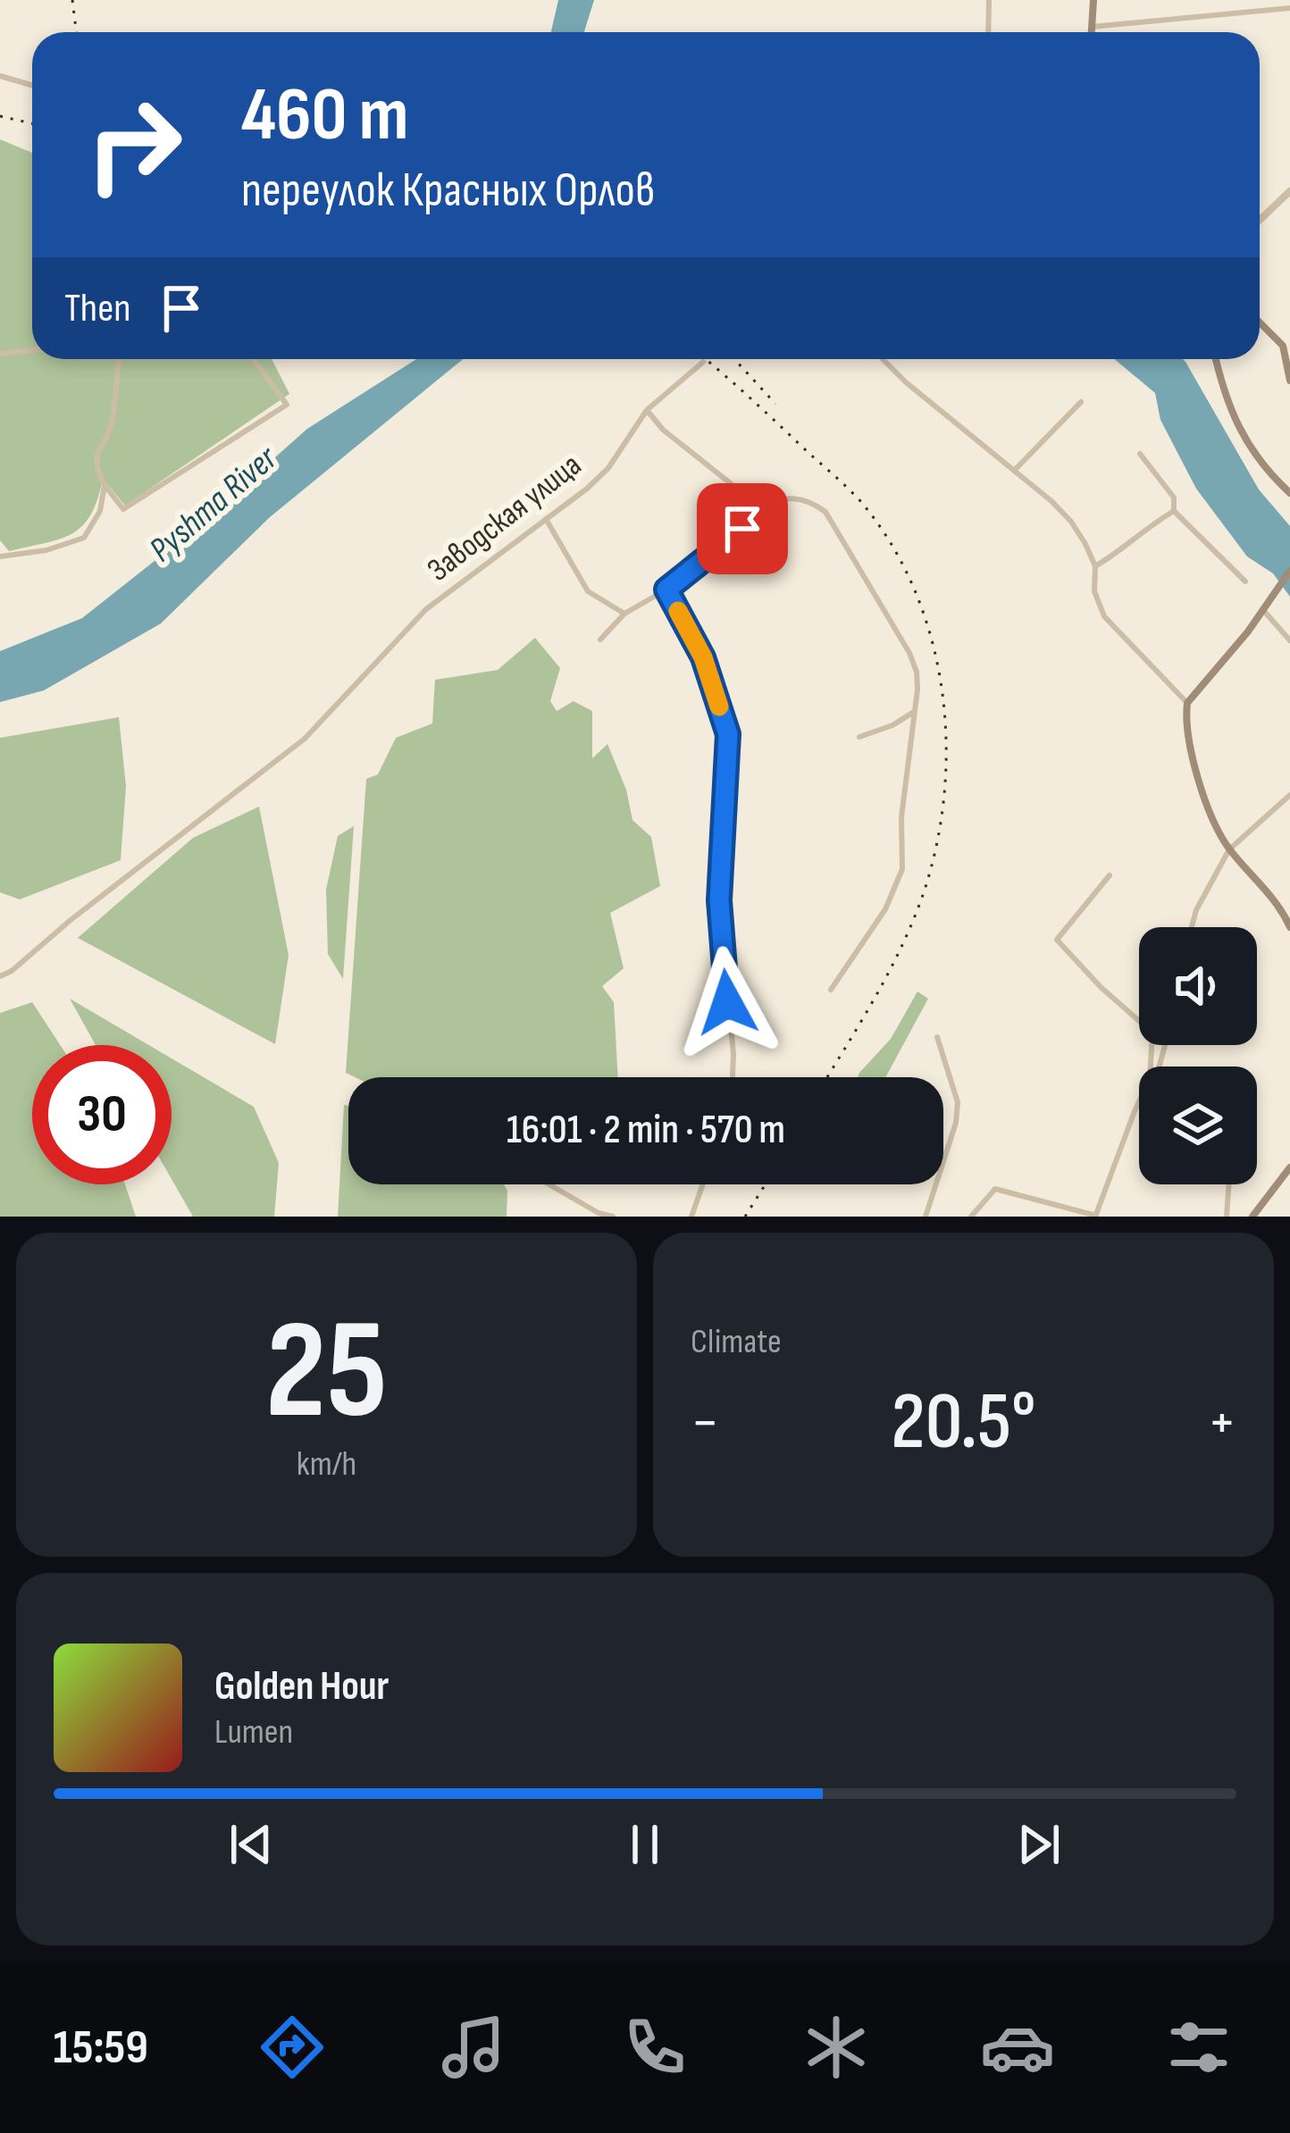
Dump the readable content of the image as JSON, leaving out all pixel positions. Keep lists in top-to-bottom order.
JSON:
{
  "streets": {
    "street": ["Заводская улица"]
  },
  "water": ["Pyshma River"],
  "page": {
    "turn": ["460 m", "переулок Красных Орлов"],
    "then": "Then",
    "limit": "30",
    "trip": "16:01 · 2 min · 570 m",
    "tile": [
      ["25", "km/h"],
      "Climate"
    ],
    "heat": ["−", "20.5°", "+"],
    "song": ["Golden Hour", "Lumen"],
    "tabs": "15:59"
  }
}
